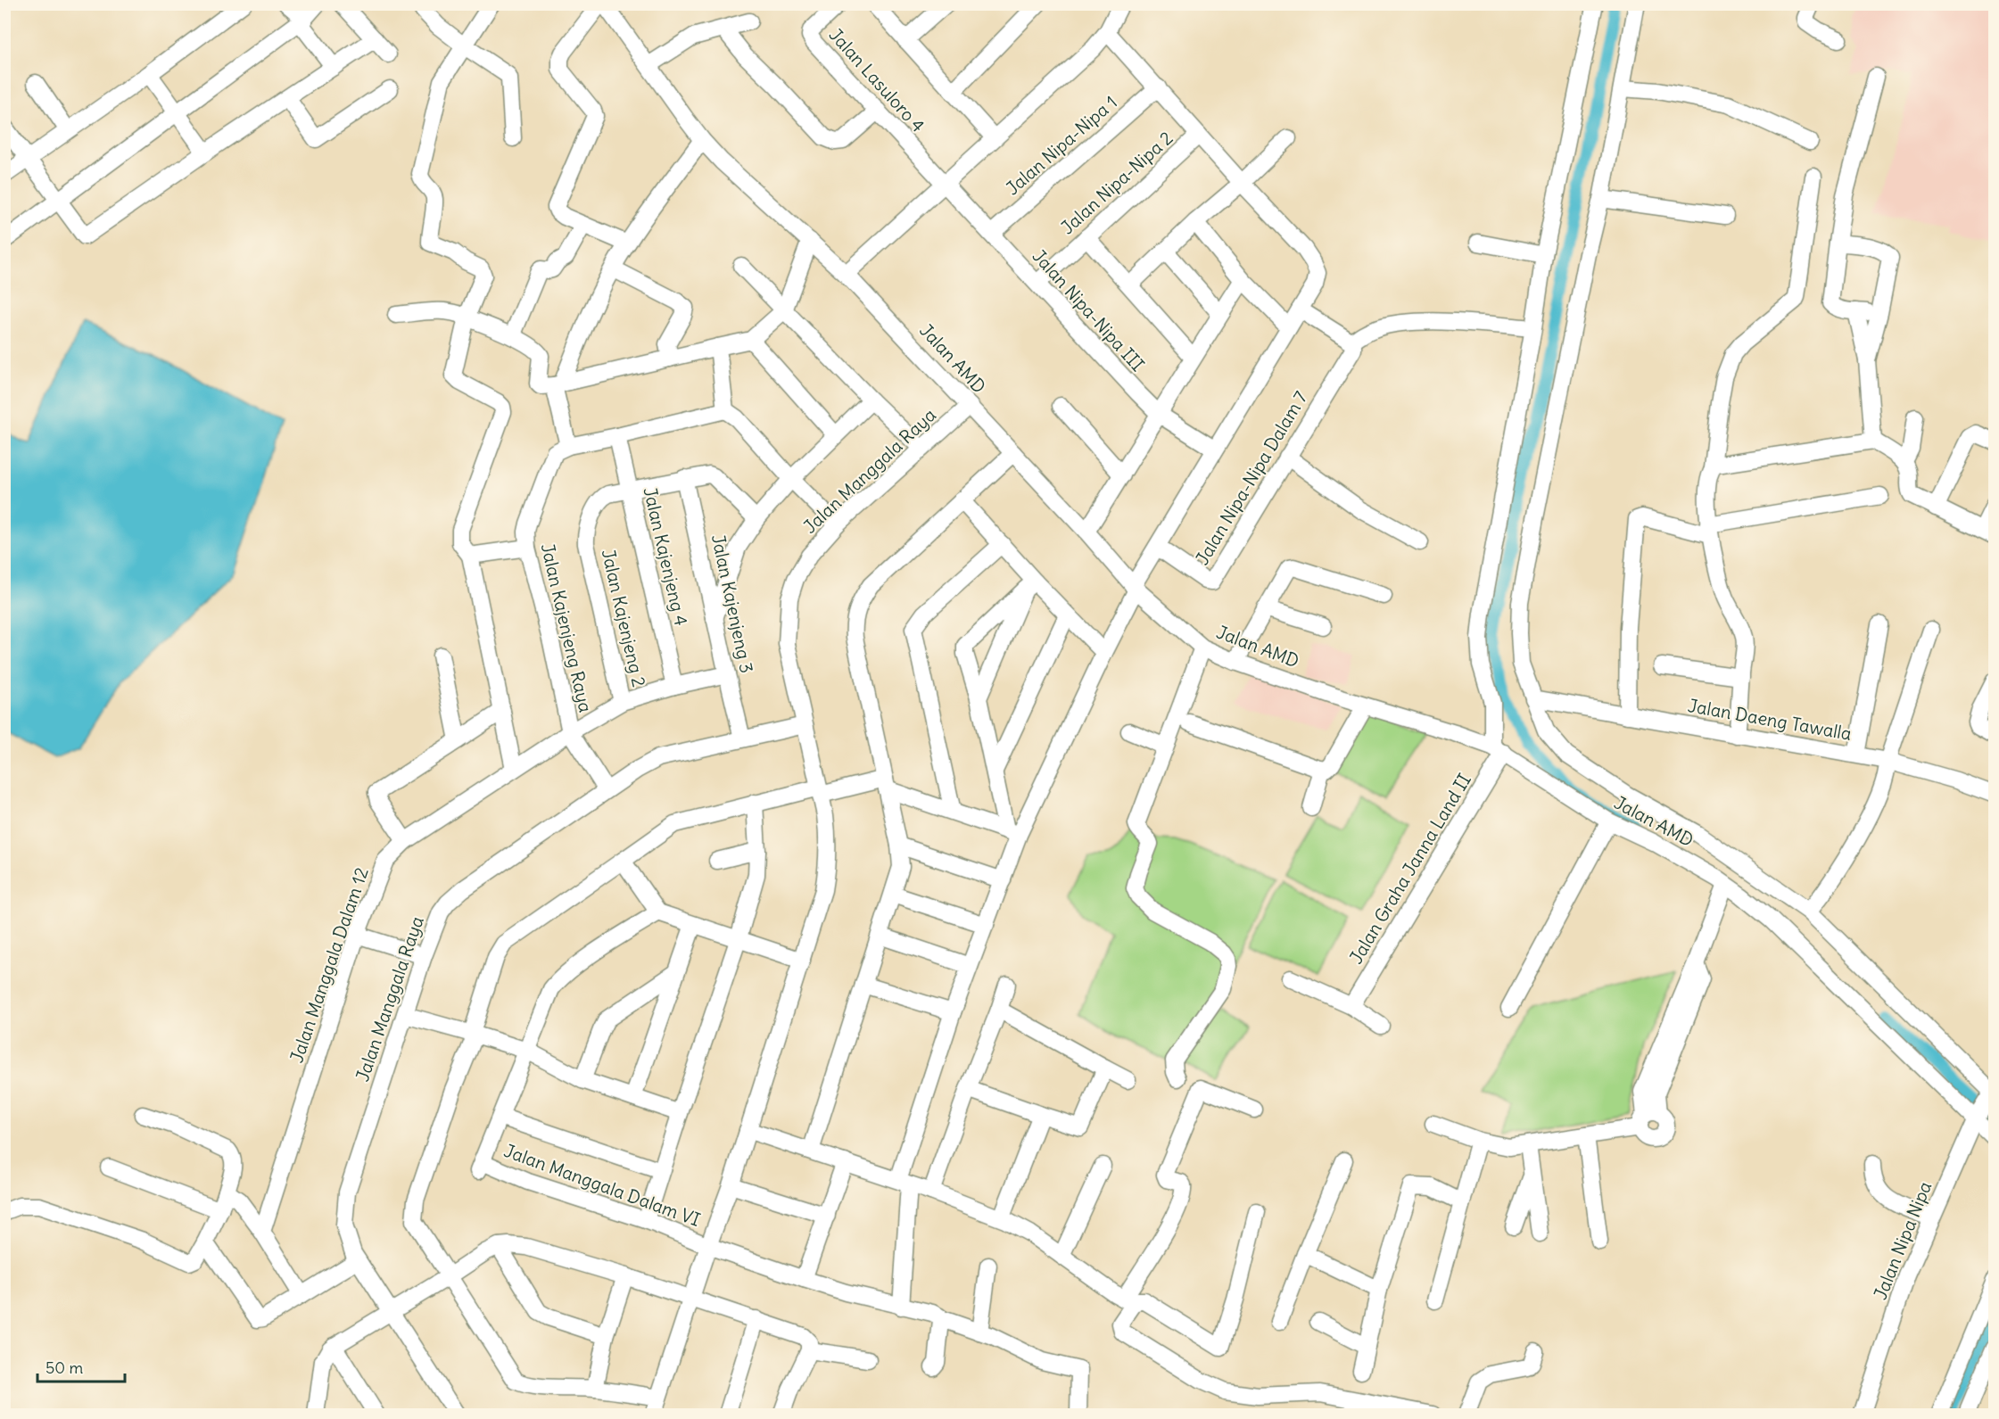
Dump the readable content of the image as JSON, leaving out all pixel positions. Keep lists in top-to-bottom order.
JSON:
{
  "streets": {
    "street": [
      "Jalan Lasuloro 4",
      "Jalan Nipa-Nipa 1",
      "Jalan Nipa-Nipa 2",
      "Jalan Nipa-Nipa III",
      "Jalan AMD",
      "Jalan Manggala Raya",
      "Jalan Nipa-Nipa Dalam 7",
      "Jalan Kajenjeng 4",
      "Jalan Kajenjeng 3",
      "Jalan Kajenjeng 2",
      "Jalan Kajenjeng Raya",
      "Jalan Daeng Tawalla",
      "Jalan Graha Janna Land II",
      "Jalan Manggala Dalam 12",
      "Jalan Manggala Dalam VI",
      "Jalan Nipa Nipa"
    ]
  },
  "crossings": [
    ["Jalan Lasuloro 4", "Jalan Nipa-Nipa III"],
    ["Jalan Nipa-Nipa 1", "Jalan Nipa-Nipa III"],
    ["Jalan Nipa-Nipa 2", "Jalan Nipa-Nipa III"],
    ["Jalan AMD", "Jalan Manggala Raya"],
    ["Jalan AMD", "Jalan Graha Janna Land II"],
    ["Jalan AMD", "Jalan Nipa Nipa"],
    ["Jalan Manggala Raya", "Jalan Kajenjeng 3"],
    ["Jalan Manggala Raya", "Jalan Kajenjeng Raya"],
    ["Jalan Manggala Raya", "Jalan Manggala Dalam VI"],
    ["Jalan Kajenjeng 4", "Jalan Kajenjeng 2"],
    ["Jalan Kajenjeng 4", "Jalan Manggala Dalam 12"],
    ["Jalan Kajenjeng 3", "Jalan Kajenjeng 2"],
    ["Jalan Kajenjeng 3", "Jalan Manggala Dalam 12"],
    ["Jalan Kajenjeng 2", "Jalan Manggala Dalam 12"],
    ["Jalan Kajenjeng Raya", "Jalan Manggala Dalam 12"]
  ],
  "scale_bar": "50 m"
}
